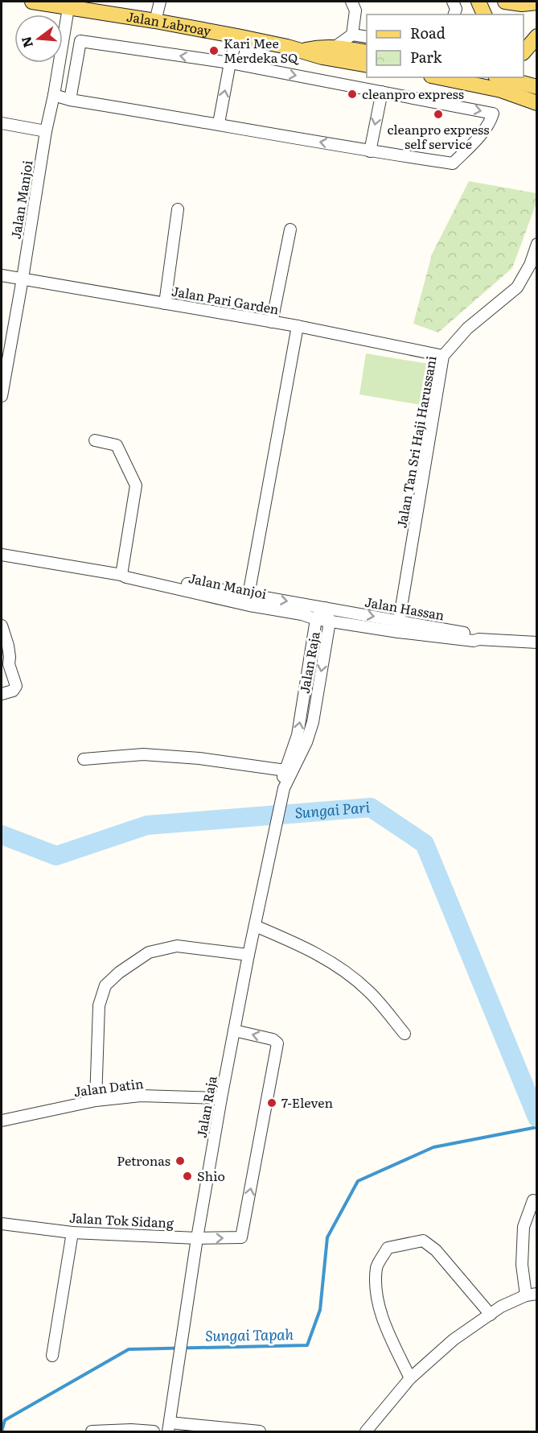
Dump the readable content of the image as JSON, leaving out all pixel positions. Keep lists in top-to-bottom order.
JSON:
{
  "streets": {
    "main road": ["Jalan Labroay"],
    "street": [
      "Jalan Manjoi",
      "Jalan Pari Garden",
      "Jalan Tan Sri Haji Harussani",
      "Jalan Hassan",
      "Jalan Raja",
      "Jalan Datin",
      "Jalan Tok Sidang"
    ]
  },
  "crossings": [
    ["Jalan Labroay", "Jalan Manjoi"],
    ["Jalan Manjoi", "Jalan Pari Garden"],
    ["Jalan Manjoi", "Jalan Hassan"],
    ["Jalan Manjoi", "Jalan Raja"],
    ["Jalan Pari Garden", "Jalan Tan Sri Haji Harussani"],
    ["Jalan Tan Sri Haji Harussani", "Jalan Hassan"],
    ["Jalan Hassan", "Jalan Raja"],
    ["Jalan Raja", "Jalan Datin"],
    ["Jalan Raja", "Jalan Tok Sidang"]
  ],
  "water": ["Sungai Pari", "Sungai Tapah"],
  "places": [
    "Kari Mee Merdeka SQ",
    "cleanpro express",
    "cleanpro express self service",
    "7-Eleven",
    "Petronas",
    "Shio"
  ],
  "legend": ["Road", "Park"],
  "north": "left"
}
